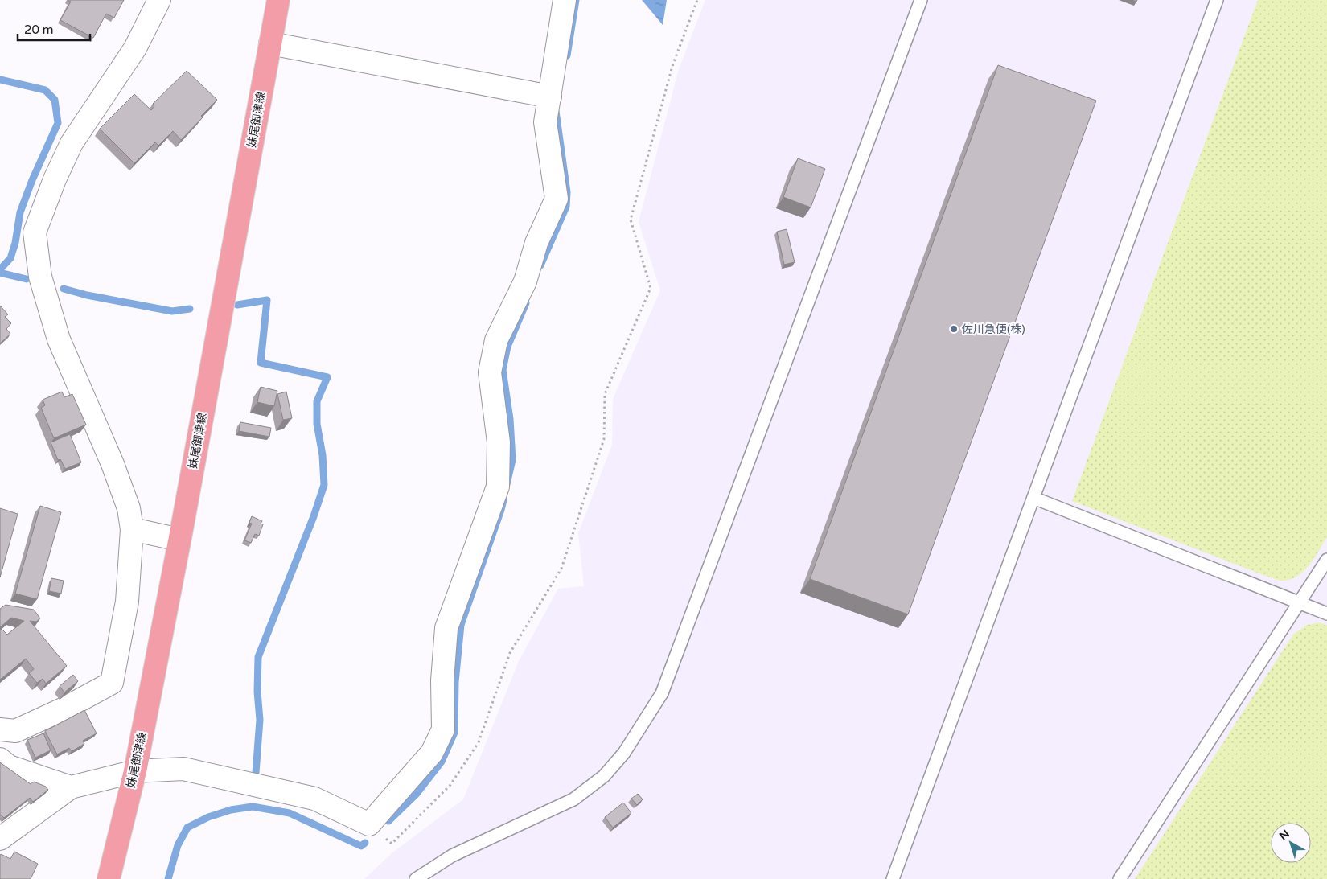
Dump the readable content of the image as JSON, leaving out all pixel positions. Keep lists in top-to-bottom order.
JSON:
{
  "streets": {
    "main road": ["妹尾御津線"]
  },
  "places": ["佐川急便(株)"],
  "scale_bar": "20 m",
  "north": "top left"
}
